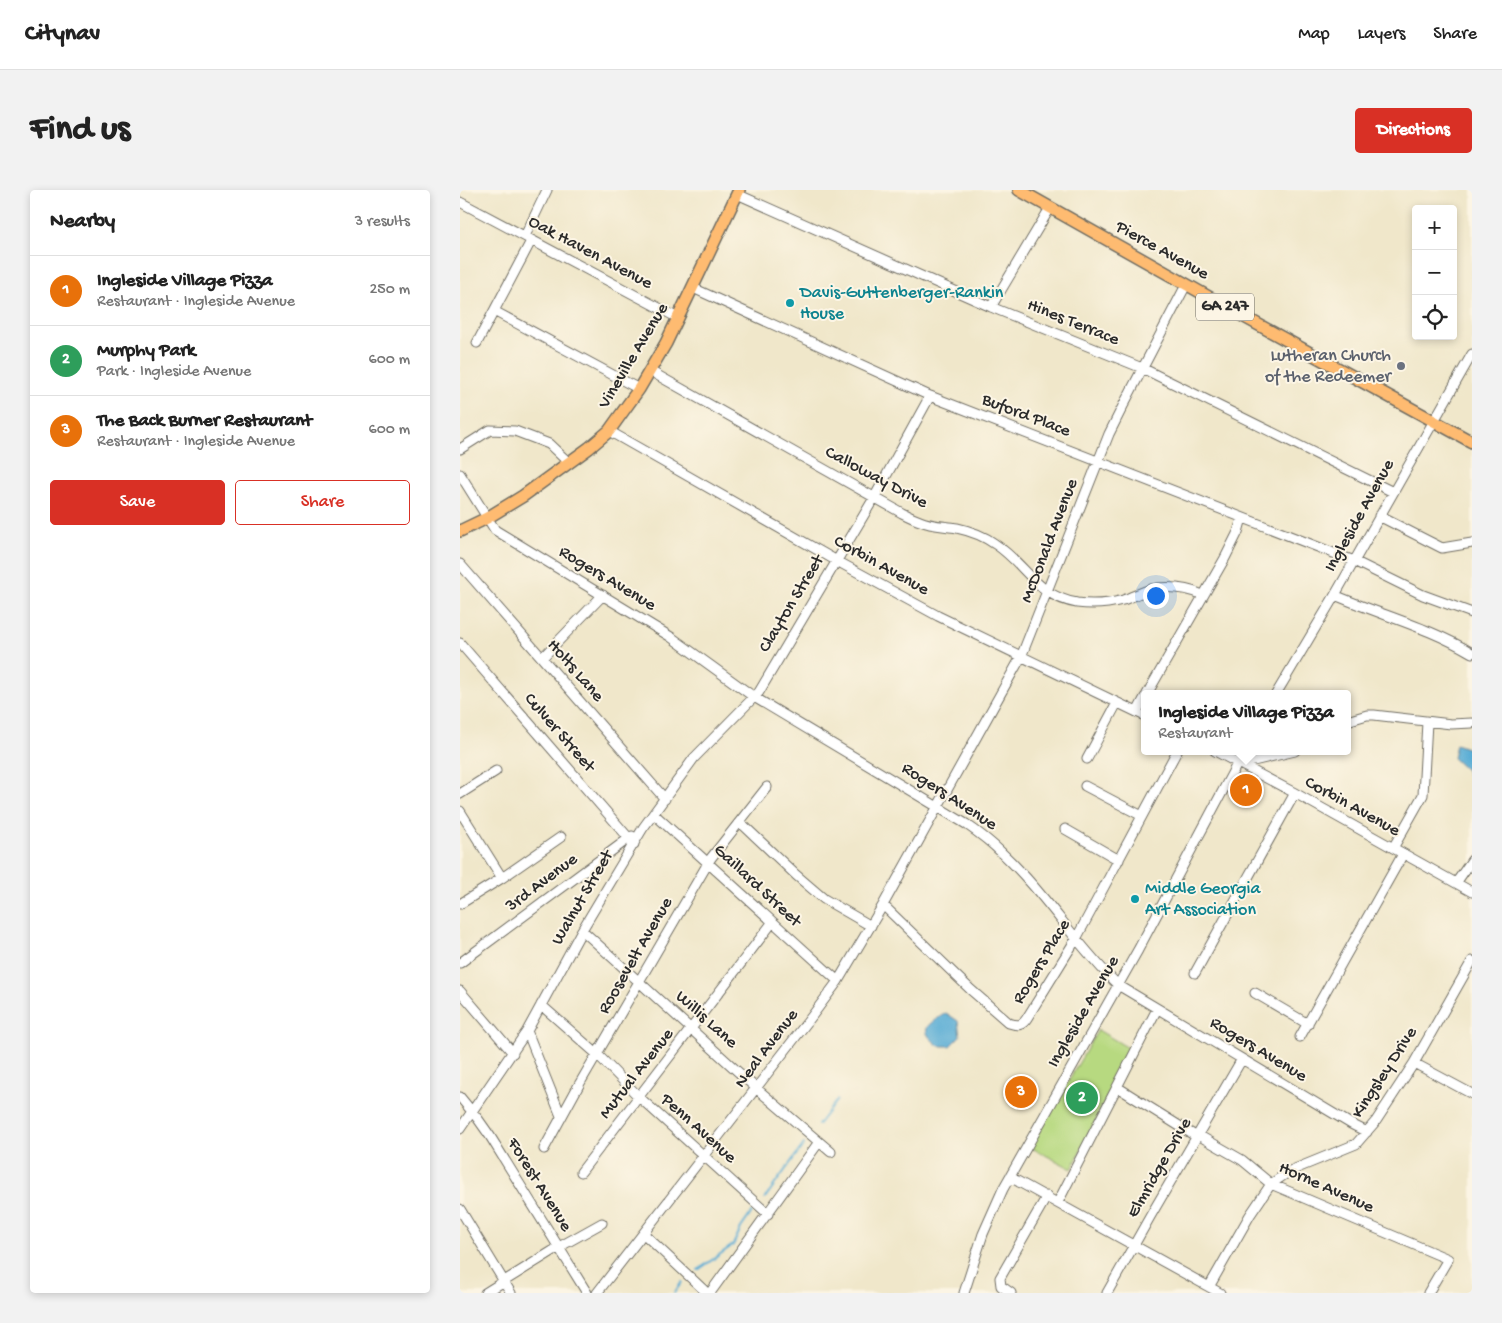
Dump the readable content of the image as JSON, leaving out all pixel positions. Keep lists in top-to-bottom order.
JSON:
{
  "streets": {
    "main road": ["Pierce Avenue", "GA 247", "Vineville Avenue"],
    "street": [
      "Oak Haven Avenue",
      "Hines Terrace",
      "Buford Place",
      "Calloway Drive",
      "Ingleside Avenue",
      "McDonald Avenue",
      "Corbin Avenue",
      "Rogers Avenue",
      "Clayton Street",
      "Holts Lane",
      "Culver Street",
      "3rd Avenue",
      "Gaillard Street",
      "Walnut Street",
      "Roosevelt Avenue",
      "Rogers Place",
      "Willis Lane",
      "Neal Avenue",
      "Kingsley Drive",
      "Mutual Avenue",
      "Penn Avenue",
      "Elmridge Drive",
      "Forest Avenue",
      "Horne Avenue"
    ]
  },
  "crossings": [
    ["Pierce Avenue", "Ingleside Avenue"],
    ["Pierce Avenue", "McDonald Avenue"],
    ["Oak Haven Avenue", "Vineville Avenue"],
    ["Hines Terrace", "Vineville Avenue"],
    ["Hines Terrace", "Ingleside Avenue"],
    ["Hines Terrace", "McDonald Avenue"],
    ["Vineville Avenue", "Buford Place"],
    ["Vineville Avenue", "Calloway Drive"],
    ["Vineville Avenue", "Corbin Avenue"],
    ["Vineville Avenue", "Rogers Avenue"],
    ["Buford Place", "Ingleside Avenue"],
    ["Buford Place", "McDonald Avenue"],
    ["Buford Place", "Clayton Street"],
    ["Calloway Drive", "McDonald Avenue"],
    ["Calloway Drive", "Clayton Street"],
    ["Ingleside Avenue", "Corbin Avenue"],
    ["Ingleside Avenue", "Rogers Avenue"],
    ["McDonald Avenue", "Corbin Avenue"],
    ["McDonald Avenue", "Rogers Avenue"],
    ["McDonald Avenue", "Neal Avenue"],
    ["Corbin Avenue", "Clayton Street"],
    ["Rogers Avenue", "Clayton Street"],
    ["Rogers Avenue", "Rogers Place"],
    ["Rogers Avenue", "Neal Avenue"],
    ["Rogers Avenue", "Kingsley Drive"],
    ["Rogers Avenue", "Elmridge Drive"],
    ["Culver Street", "3rd Avenue"],
    ["Culver Street", "Walnut Street"],
    ["3rd Avenue", "Gaillard Street"],
    ["3rd Avenue", "Walnut Street"],
    ["Gaillard Street", "Roosevelt Avenue"],
    ["Gaillard Street", "Neal Avenue"],
    ["Gaillard Street", "Mutual Avenue"],
    ["Walnut Street", "Willis Lane"],
    ["Walnut Street", "Penn Avenue"],
    ["Walnut Street", "Forest Avenue"],
    ["Roosevelt Avenue", "Willis Lane"],
    ["Roosevelt Avenue", "Penn Avenue"],
    ["Rogers Place", "Neal Avenue"],
    ["Willis Lane", "Neal Avenue"],
    ["Willis Lane", "Mutual Avenue"],
    ["Neal Avenue", "Penn Avenue"],
    ["Kingsley Drive", "Horne Avenue"],
    ["Mutual Avenue", "Penn Avenue"],
    ["Elmridge Drive", "Horne Avenue"]
  ],
  "places": ["Davis-Guttenberger-Rankin House", "Lutheran Church of the Redeemer", "Middle Georgia Art Association"],
  "page": {
    "header": "Citynav",
    "nav": ["Map", "Layers", "Share"],
    "buttons": [
      "Directions",
      ["Save", "Share"]
    ],
    "title": "Find us",
    "heading": ["Nearby", "3 results"],
    "map_buttons": ["+", "−"],
    "list": [
      {
        "mark": "1",
        "name": "Ingleside Village Pizza",
        "note": "Restaurant · Ingleside Avenue",
        "value": "250 m"
      },
      {
        "mark": "2",
        "name": "Murphy Park",
        "note": "Park · Ingleside Avenue",
        "value": "600 m"
      },
      {
        "mark": "3",
        "name": "The Back Burner Restaurant",
        "note": "Restaurant · Ingleside Avenue",
        "value": "600 m"
      }
    ],
    "popup": ["Ingleside Village Pizza", "Restaurant"],
    "pins": ["1", "3", "2"]
  }
}
